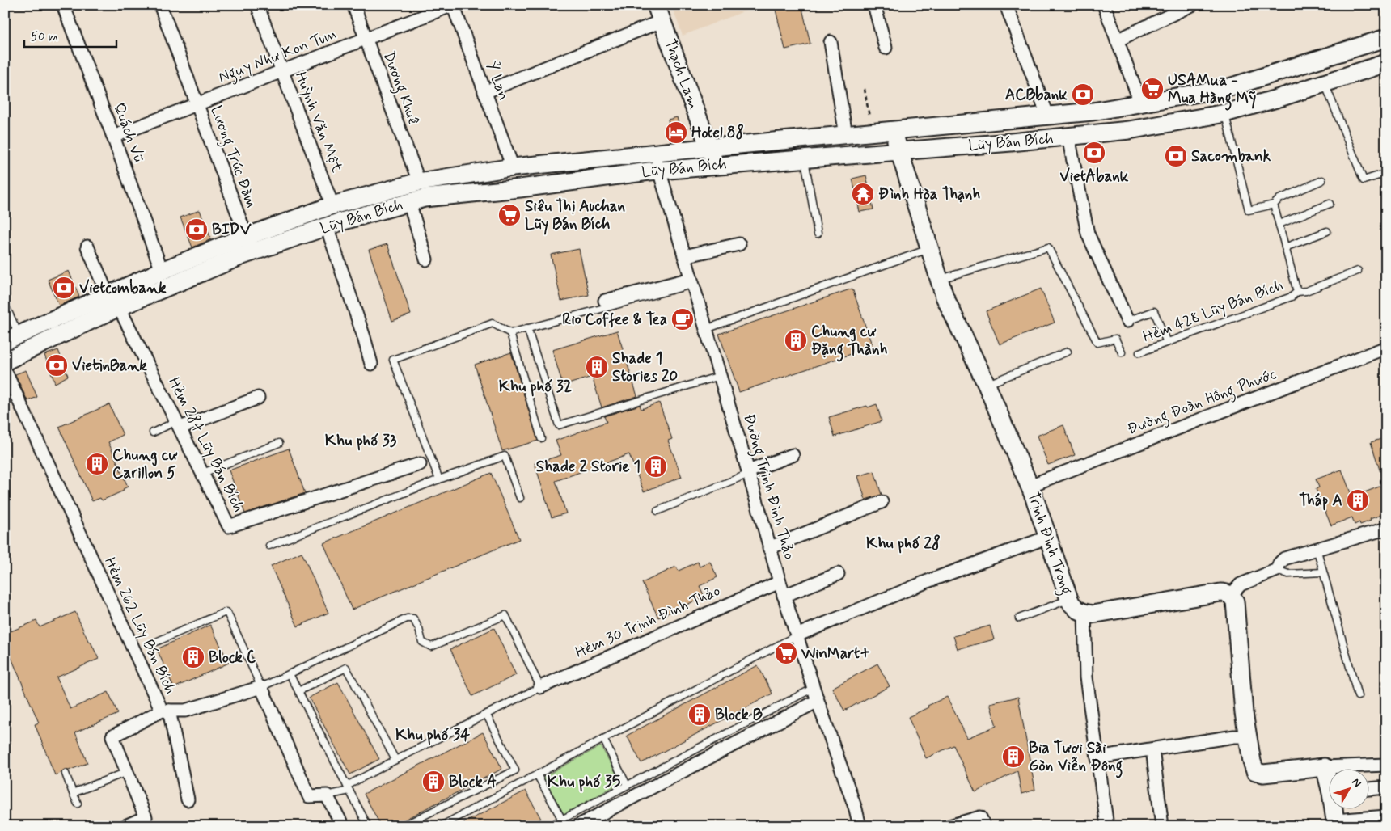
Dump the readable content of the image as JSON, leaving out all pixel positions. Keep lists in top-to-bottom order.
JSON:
{
  "streets": {
    "main road": ["Thạch Lam", "Lũy Bán Bích", "Trịnh Đình Trọng"],
    "street": [
      "Ngụy Như Kon Tum",
      "Ỷ Lan",
      "Dương Khuê",
      "Huỳnh Văn Một",
      "Quách Vũ",
      "Lương Trúc Đàm",
      "Đường Đoàn Hồng Phước",
      "Hẻm 284 Lũy Bán Bích",
      "Đường Trịnh Đình Thảo",
      "Hẻm 30 Trịnh Đình Thảo",
      "Hẻm 262 Lũy Bán Bích"
    ],
    "lane": ["Hẻm 428 Lũy Bán Bích"]
  },
  "crossings": [
    ["Ngụy Như Kon Tum", "Ỷ Lan"],
    ["Ngụy Như Kon Tum", "Dương Khuê"],
    ["Ngụy Như Kon Tum", "Huỳnh Văn Một"],
    ["Ngụy Như Kon Tum", "Quách Vũ"],
    ["Ngụy Như Kon Tum", "Lương Trúc Đàm"],
    ["Thạch Lam", "Lũy Bán Bích"],
    ["Ỷ Lan", "Lũy Bán Bích"],
    ["Dương Khuê", "Lũy Bán Bích"],
    ["Huỳnh Văn Một", "Lũy Bán Bích"],
    ["Quách Vũ", "Lũy Bán Bích"],
    ["Lũy Bán Bích", "Lương Trúc Đàm"],
    ["Lũy Bán Bích", "Hẻm 284 Lũy Bán Bích"],
    ["Lũy Bán Bích", "Đường Trịnh Đình Thảo"],
    ["Lũy Bán Bích", "Trịnh Đình Trọng"],
    ["Đường Đoàn Hồng Phước", "Trịnh Đình Trọng"],
    ["Đường Trịnh Đình Thảo", "Hẻm 30 Trịnh Đình Thảo"]
  ],
  "districts": [
    "Khu phố 32",
    "Khu phố 33",
    "Khu phố 28",
    "Khu phố 34",
    "Khu phố 35"
  ],
  "places": {
    "supermarket": ["USAMua - Mua Hàng Mỹ", "Siêu Thị Auchan Lũy Bán Bích", "WinMart+"],
    "bank": [
      "ACBbank",
      "VietAbank",
      "Sacombank",
      "BIDV",
      "Vietcombank",
      "VietinBank"
    ],
    "hotel": ["Hotel 88"],
    "temple": ["Đình Hòa Thạnh"],
    "cafe": ["Rio Coffee & Tea"],
    "building": [
      "Chung cư Đặng Thành",
      "Shade 1 Stories 20",
      "Chung cư Carillon 5",
      "Shade 2 Storie 1",
      "Tháp A",
      "Block C",
      "Block B",
      "Bia Tươi Sài Gòn Viễn Đông",
      "Block A"
    ]
  },
  "scale_bar": "50 m",
  "north": "top right"
}
